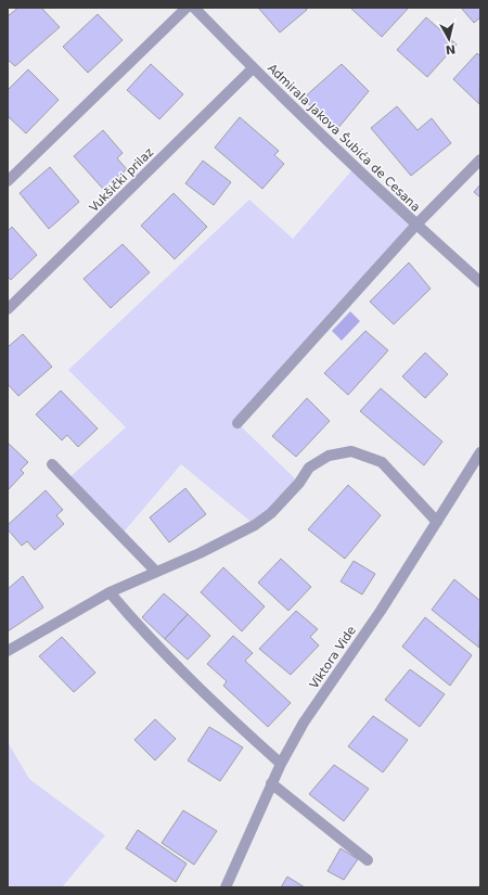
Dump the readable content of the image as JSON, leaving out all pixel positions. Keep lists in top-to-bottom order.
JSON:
{
  "streets": {
    "street": ["Admirala Jakova Šubića de Cesana", "Vukšički prilaz", "Viktora Vide"]
  },
  "crossings": [
    ["Admirala Jakova Šubića de Cesana", "Vukšički prilaz"]
  ],
  "north": "bottom"
}
